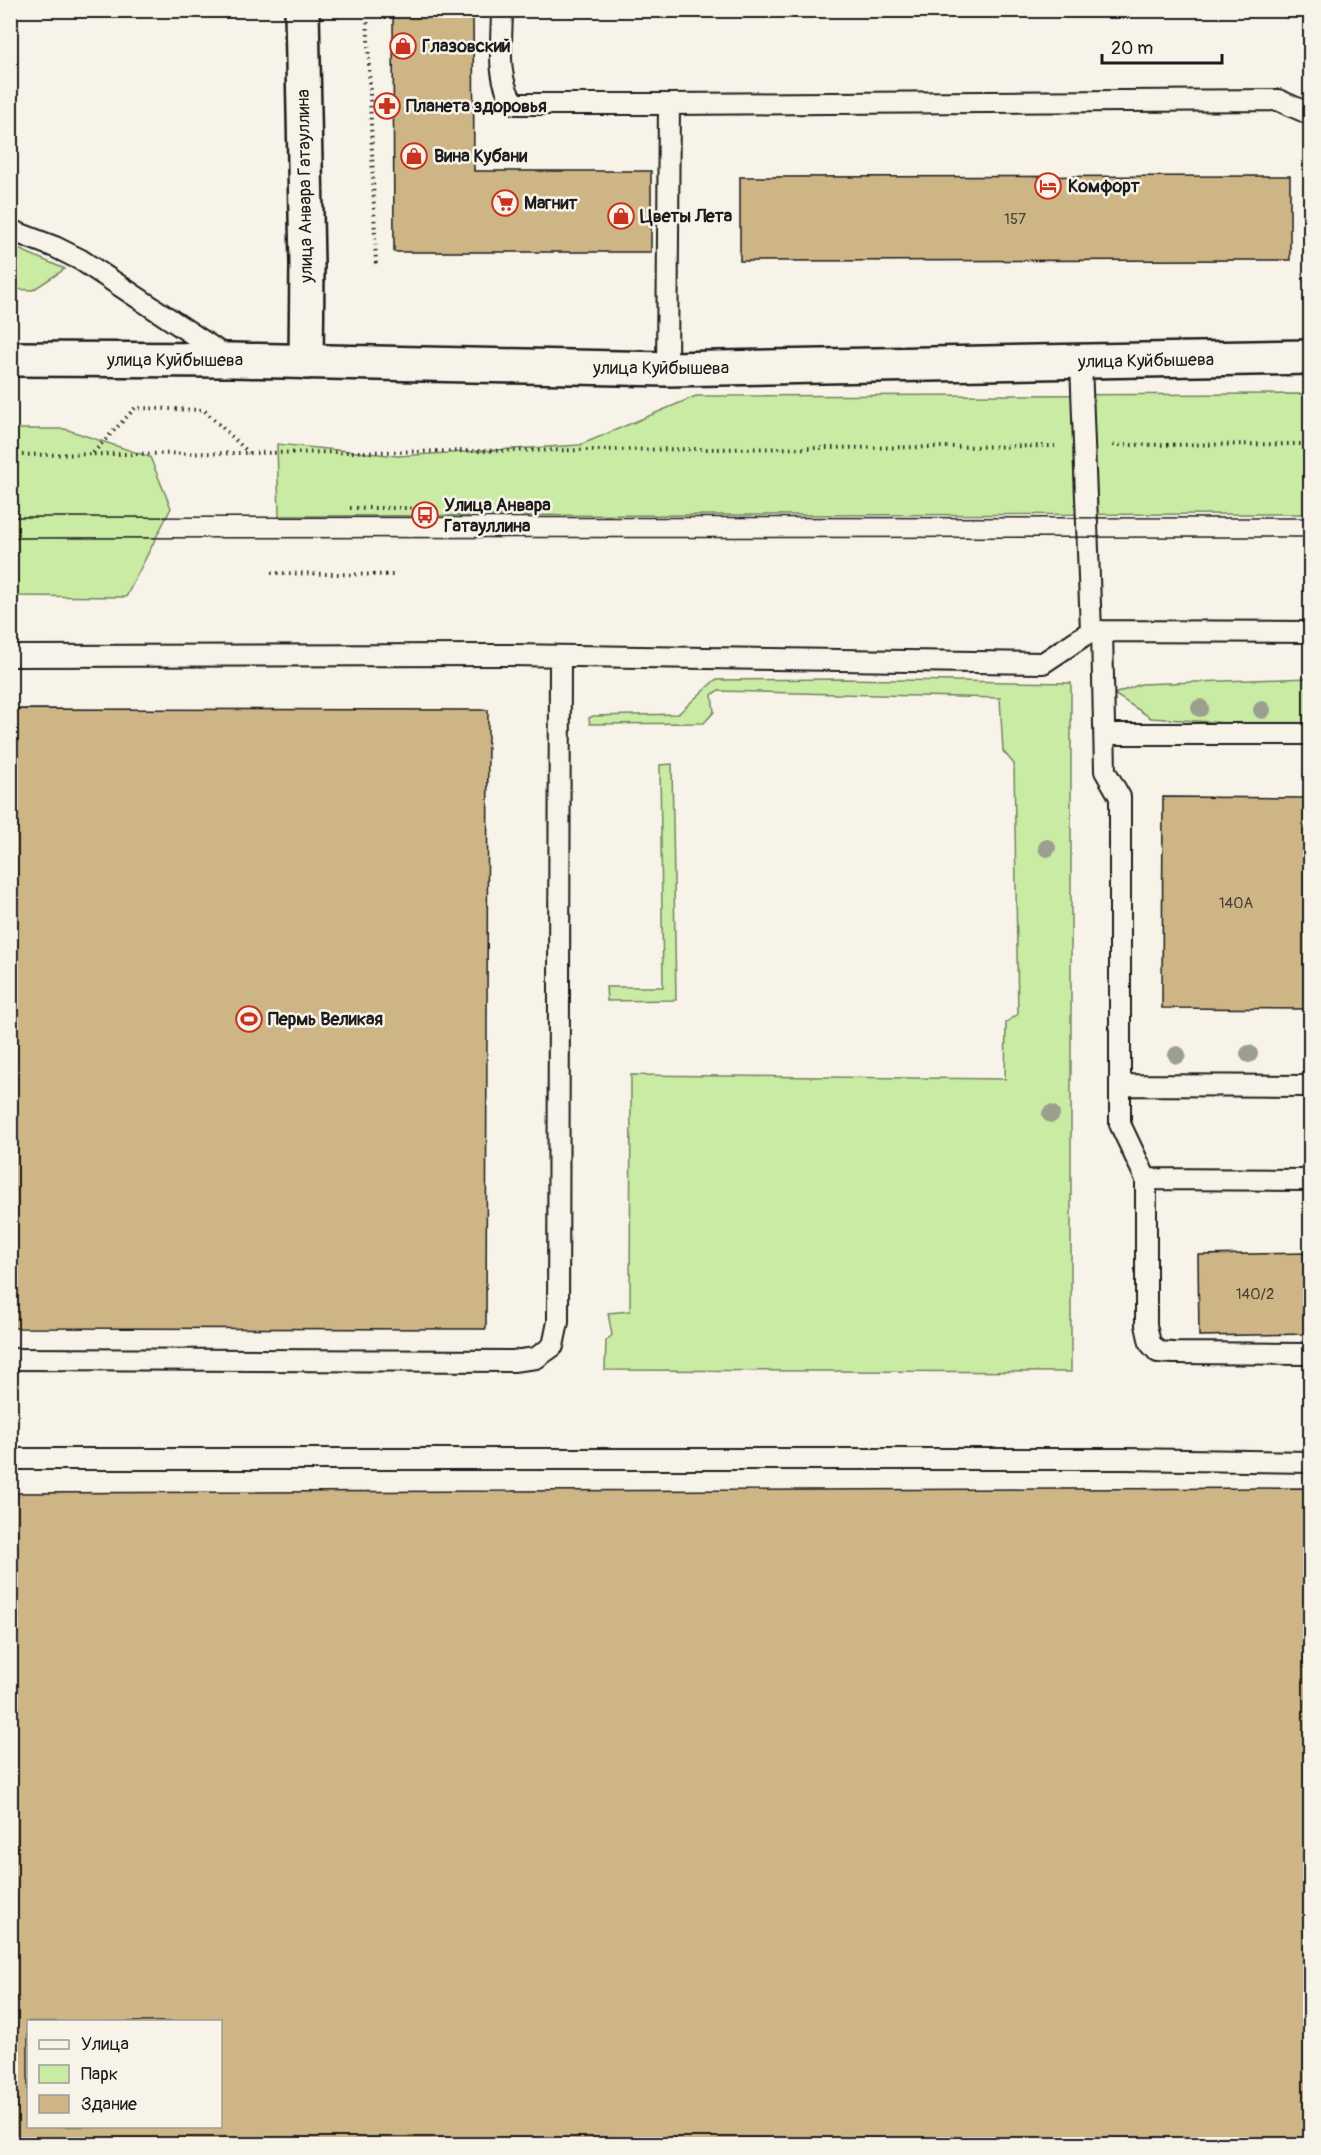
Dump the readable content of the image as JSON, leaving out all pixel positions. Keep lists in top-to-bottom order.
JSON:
{
  "streets": {
    "main road": ["улица Анвара Гатауллина", "улица Куйбышева"]
  },
  "crossings": [
    ["улица Анвара Гатауллина", "улица Куйбышева"]
  ],
  "places": {
    "shop": ["Глазовский", "Вина Кубани", "Цветы Лета"],
    "pharmacy": ["Планета здоровья"],
    "hotel": ["Комфорт"],
    "supermarket": ["Магнит"],
    "bus stop": ["Улица Анвара Гатауллина"],
    "sports": ["Пермь Великая"]
  },
  "house_numbers": ["157", "140А", "140/2"],
  "legend": ["Улица", "Парк", "Здание"],
  "scale_bar": "20 m"
}
